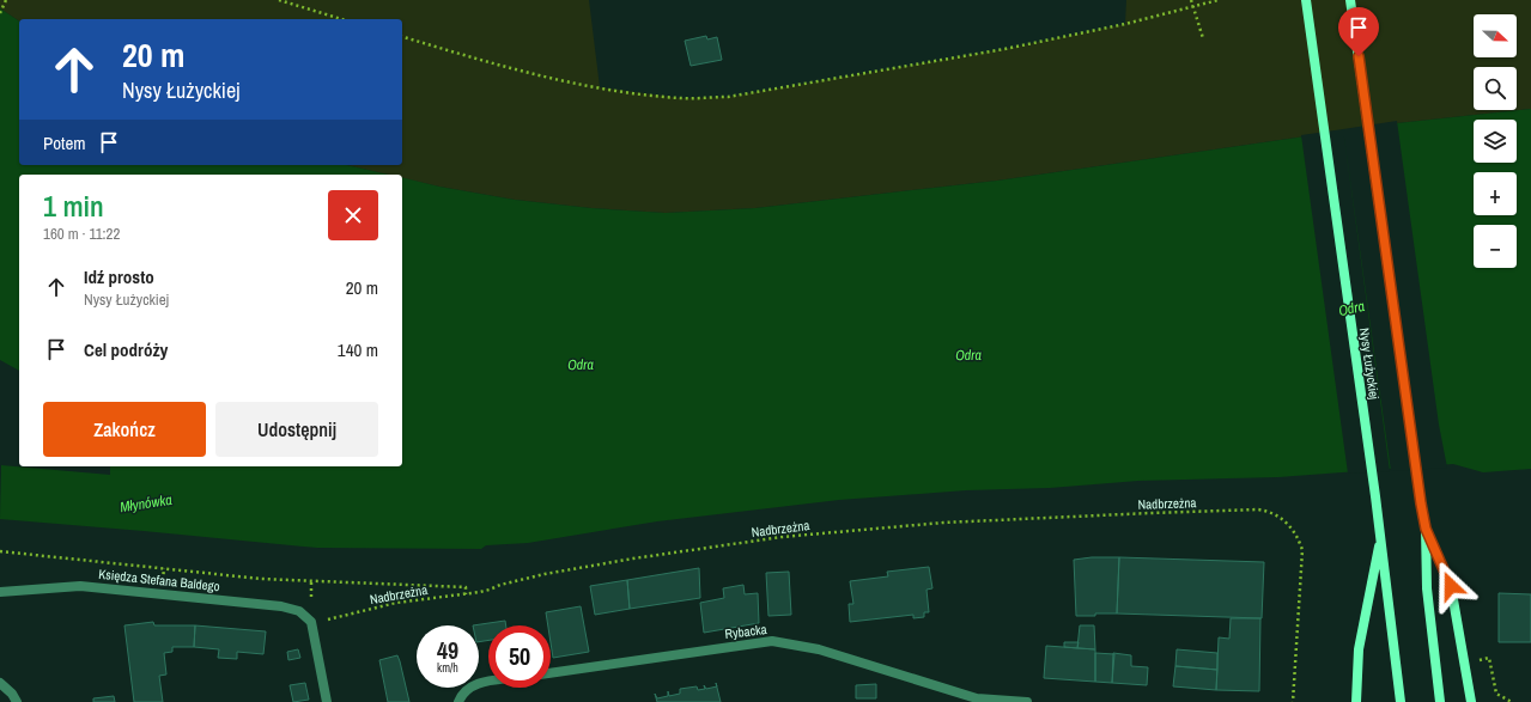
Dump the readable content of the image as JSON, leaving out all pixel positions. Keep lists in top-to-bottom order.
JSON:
{
  "streets": {
    "main road": ["Nysy Łużyckiej"],
    "street": ["Księdza Stefana Baldego", "Rybacka"],
    "path": ["Nadbrzeżna"]
  },
  "crossings": [
    ["Nadbrzeżna", "Księdza Stefana Baldego"]
  ],
  "water": ["Odra", "Młynówka"],
  "north": "right",
  "page": {
    "map_buttons": ["+", "−"],
    "turn": ["20 m", "Nysy Łużyckiej"],
    "then": "Potem",
    "heading": ["1 min", "160 m · 11:22"],
    "list": [
      {
        "name": "Idź prosto",
        "note": "Nysy Łużyckiej",
        "value": "20 m"
      },
      {
        "name": "Cel podróży",
        "value": "140 m"
      }
    ],
    "buttons": ["Zakończ", "Udostępnij"],
    "speed": "49 km/h",
    "limit": "50"
  }
}
